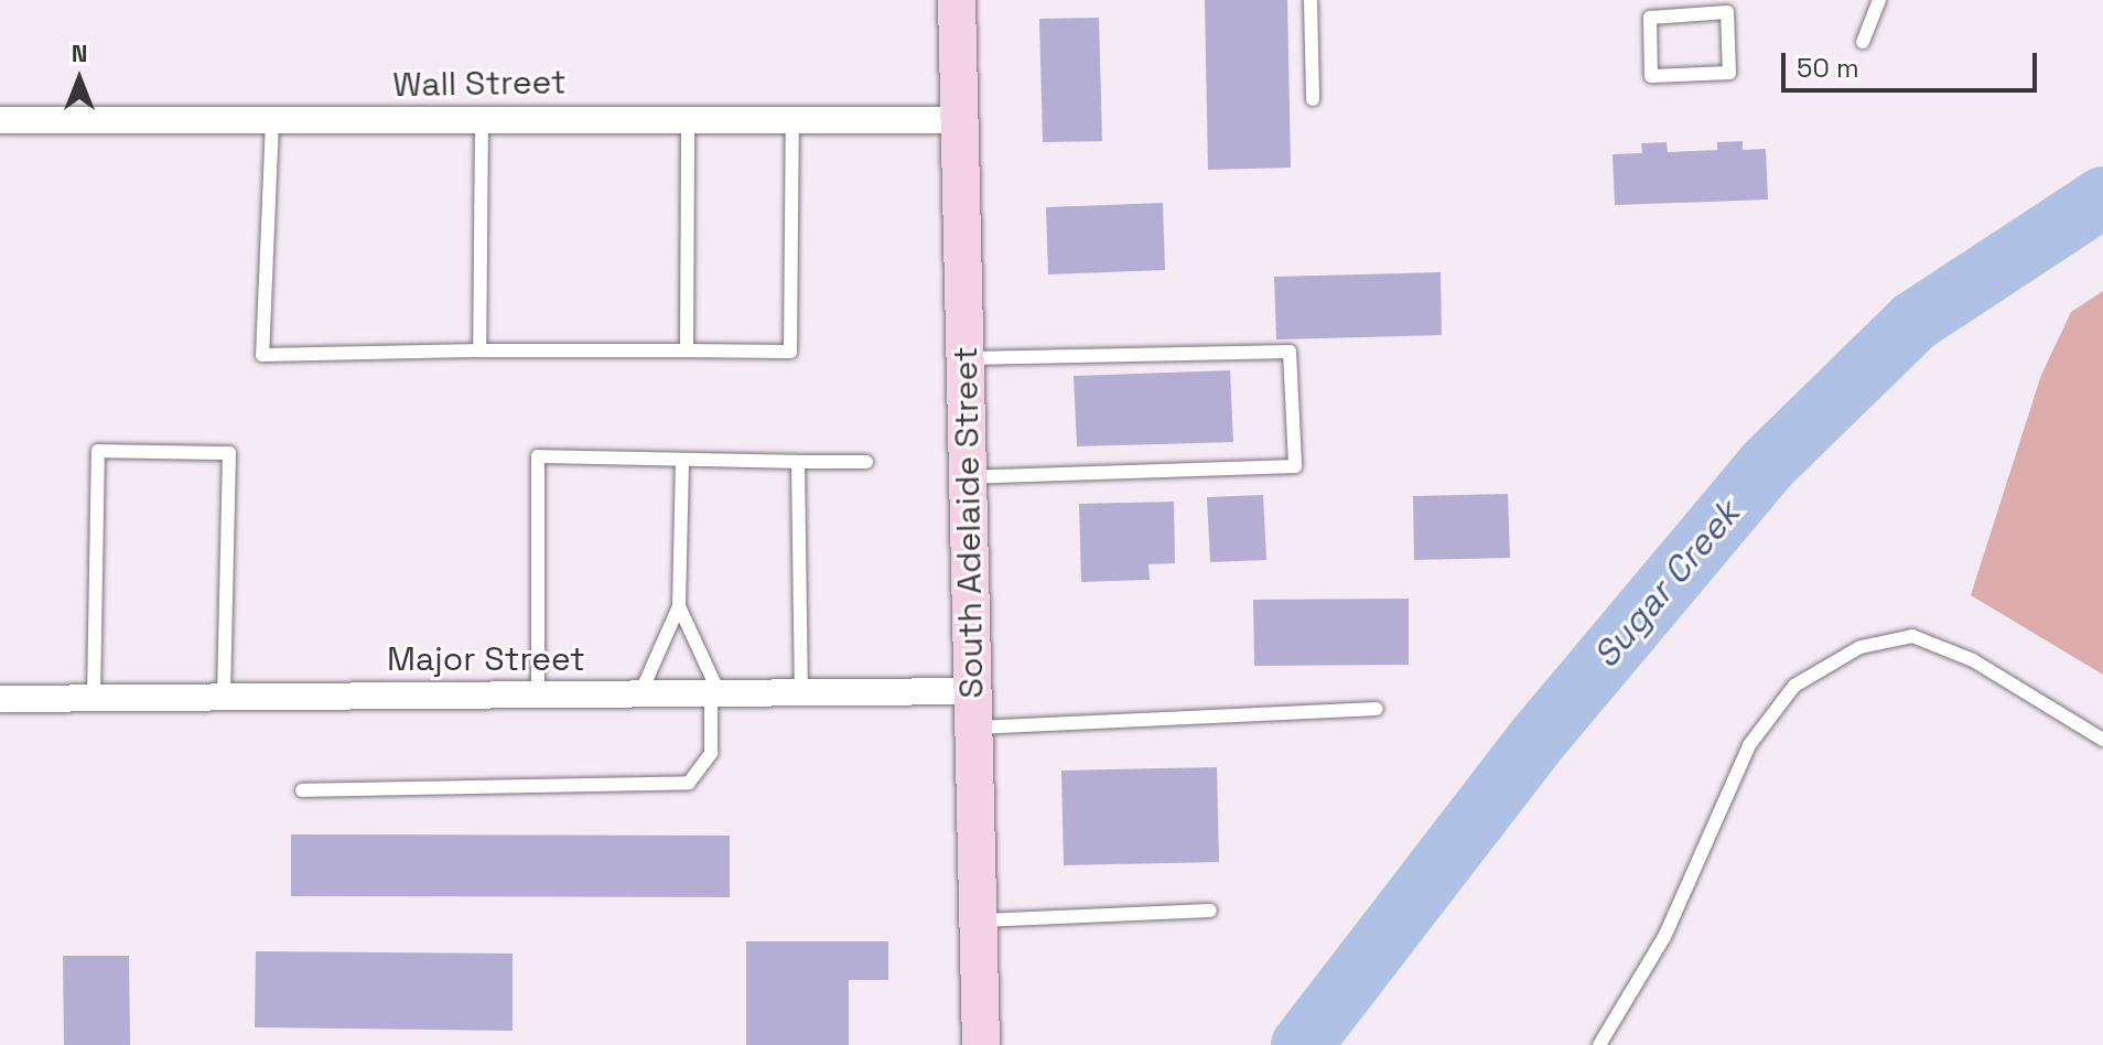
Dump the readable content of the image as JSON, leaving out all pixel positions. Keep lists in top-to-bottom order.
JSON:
{
  "streets": {
    "street": ["Wall Street", "South Adelaide Street", "Major Street"]
  },
  "crossings": [
    ["Wall Street", "South Adelaide Street"],
    ["South Adelaide Street", "Major Street"]
  ],
  "water": ["Sugar Creek"],
  "scale_bar": "50 m",
  "north": "top"
}
